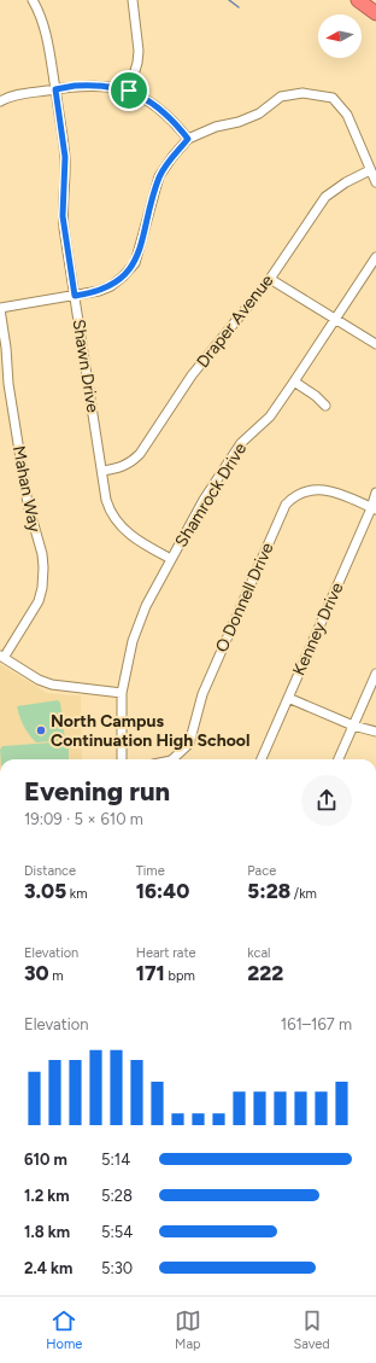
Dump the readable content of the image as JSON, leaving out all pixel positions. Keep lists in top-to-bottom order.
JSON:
{
  "streets": {
    "street": [
      "Draper Avenue",
      "Shawn Drive",
      "Mahan Way",
      "Shamrock Drive",
      "O Donnell Drive",
      "Kenney Drive"
    ]
  },
  "crossings": [
    ["Draper Avenue", "Shawn Drive"],
    ["Shawn Drive", "Shamrock Drive"],
    ["O Donnell Drive", "Kenney Drive"]
  ],
  "places": ["North Campus Continuation High School"],
  "north": "left",
  "page": {
    "heading": ["Evening run", "19:09 · 5 × 610 m"],
    "stats": [
      ["Distance", "3.05 km"],
      ["Time", "16:40"],
      ["Pace", "5:28 /km"],
      ["Elevation", "30 m"],
      ["Heart rate", "171 bpm"],
      ["kcal", "222"]
    ],
    "chart": ["Elevation", "161–167 m"],
    "list": [
      {
        "name": "610 m",
        "note": "5:14"
      },
      {
        "name": "1.2 km",
        "note": "5:28"
      },
      {
        "name": "1.8 km",
        "note": "5:54"
      },
      {
        "name": "2.4 km",
        "note": "5:30"
      }
    ],
    "tabs": ["Home", "Map", "Saved"]
  }
}
